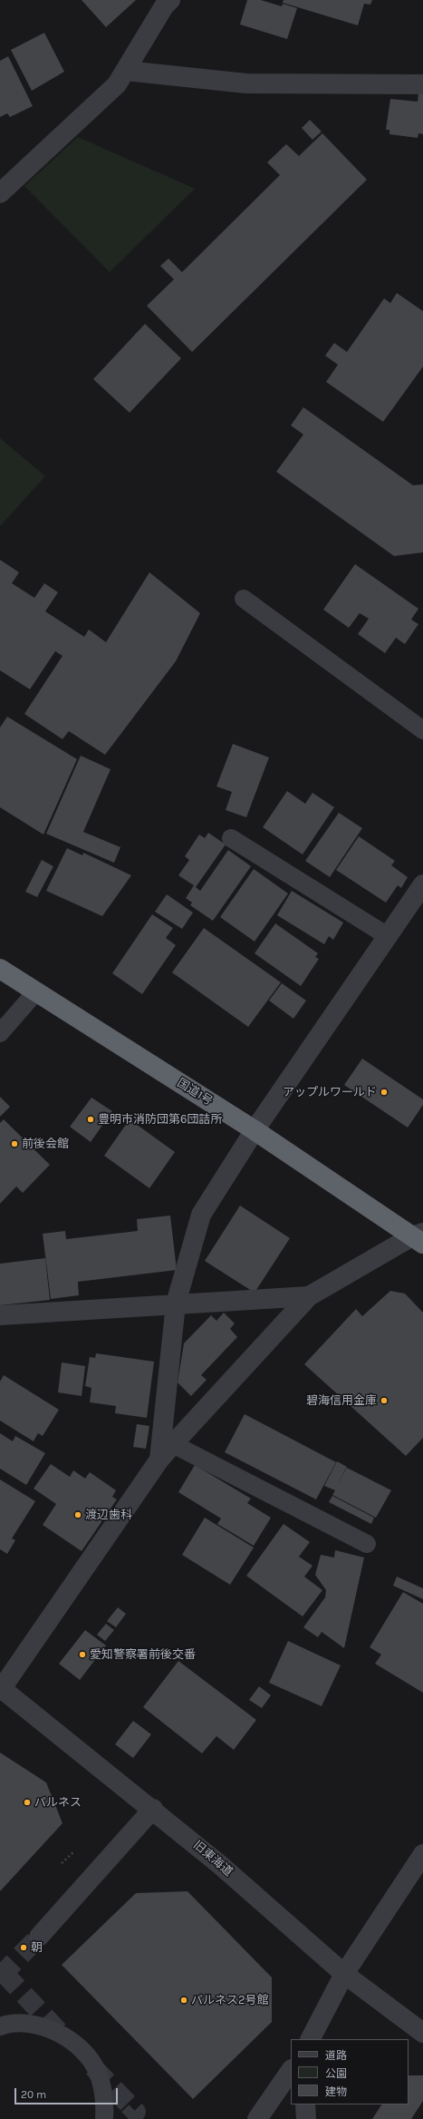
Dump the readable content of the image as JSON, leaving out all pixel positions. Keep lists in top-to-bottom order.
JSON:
{
  "streets": {
    "highway": ["国道1号"],
    "street": ["旧東海道"]
  },
  "places": [
    "アップルワールド",
    "豊明市消防団第6団詰所",
    "前後会館",
    "碧海信用金庫",
    "渡辺歯科",
    "愛知警察署前後交番",
    "パルネス",
    "朝",
    "パルネス2号館"
  ],
  "legend": ["道路", "公園", "建物"],
  "scale_bar": "20 m"
}
